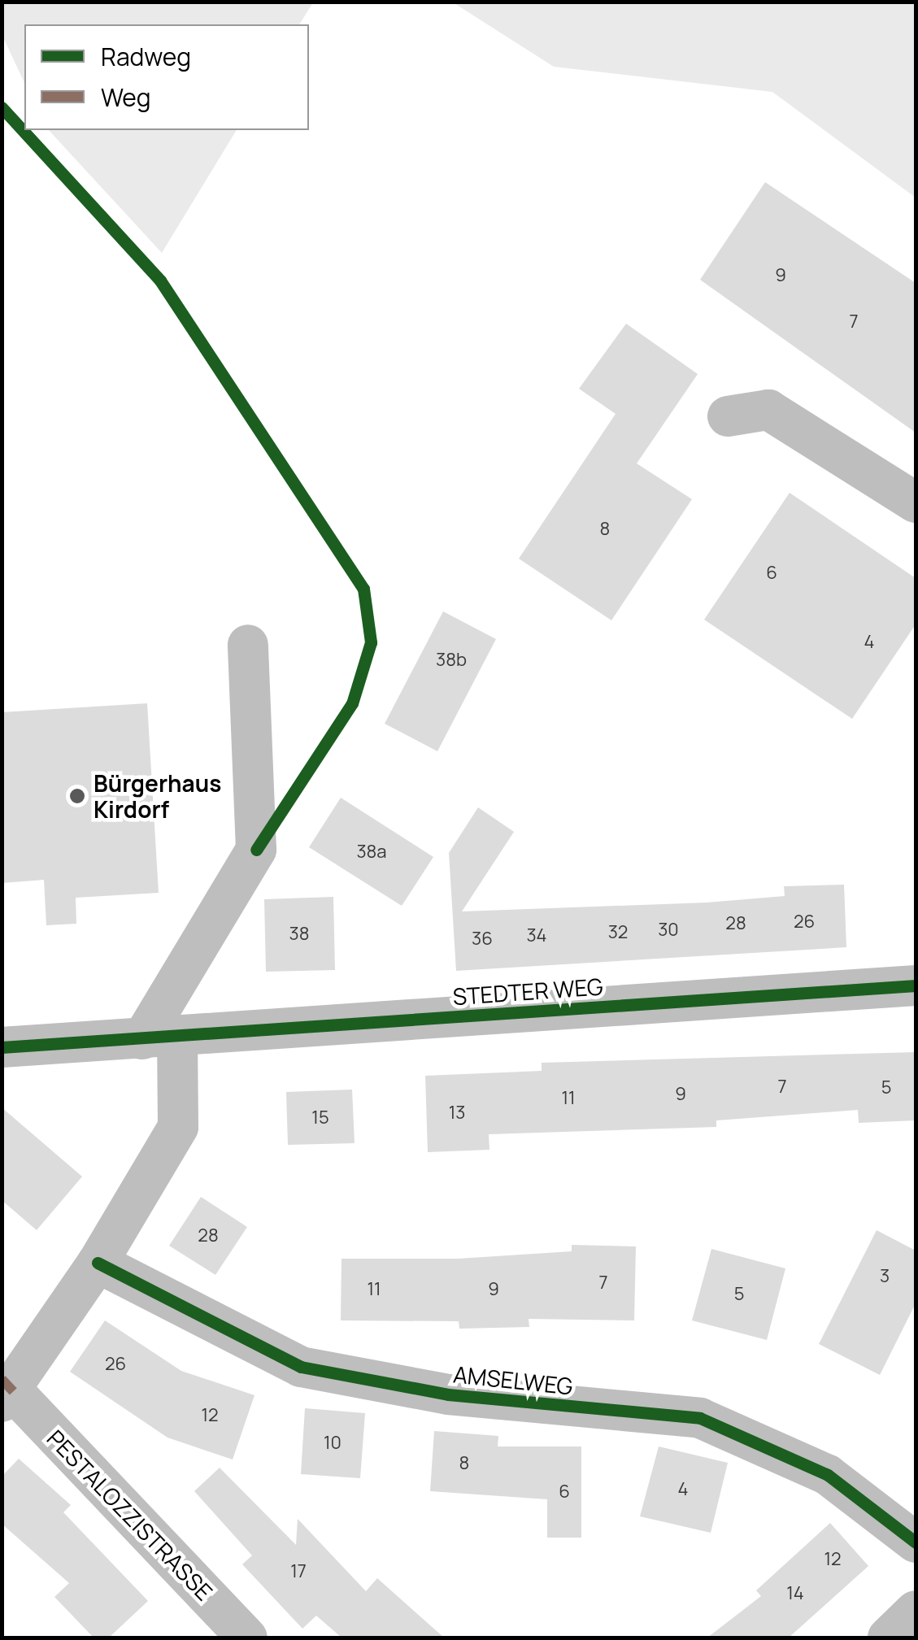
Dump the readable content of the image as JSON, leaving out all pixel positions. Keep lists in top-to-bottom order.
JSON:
{
  "streets": {
    "street": ["STEDTER WEG", "AMSELWEG", "PESTALOZZISTRASSE"]
  },
  "places": ["Bürgerhaus Kirdorf"],
  "house_numbers": [
    "9",
    "7",
    "8",
    "6",
    "4",
    "38b",
    "38a",
    "26",
    "28",
    "30",
    "32",
    "38",
    "34",
    "36",
    "7",
    "5",
    "9",
    "11",
    "13",
    "15",
    "28",
    "3",
    "7",
    "11",
    "9",
    "5",
    "26",
    "12",
    "10",
    "8",
    "4",
    "6",
    "12",
    "17",
    "14"
  ],
  "legend": ["Radweg", "Weg"]
}
